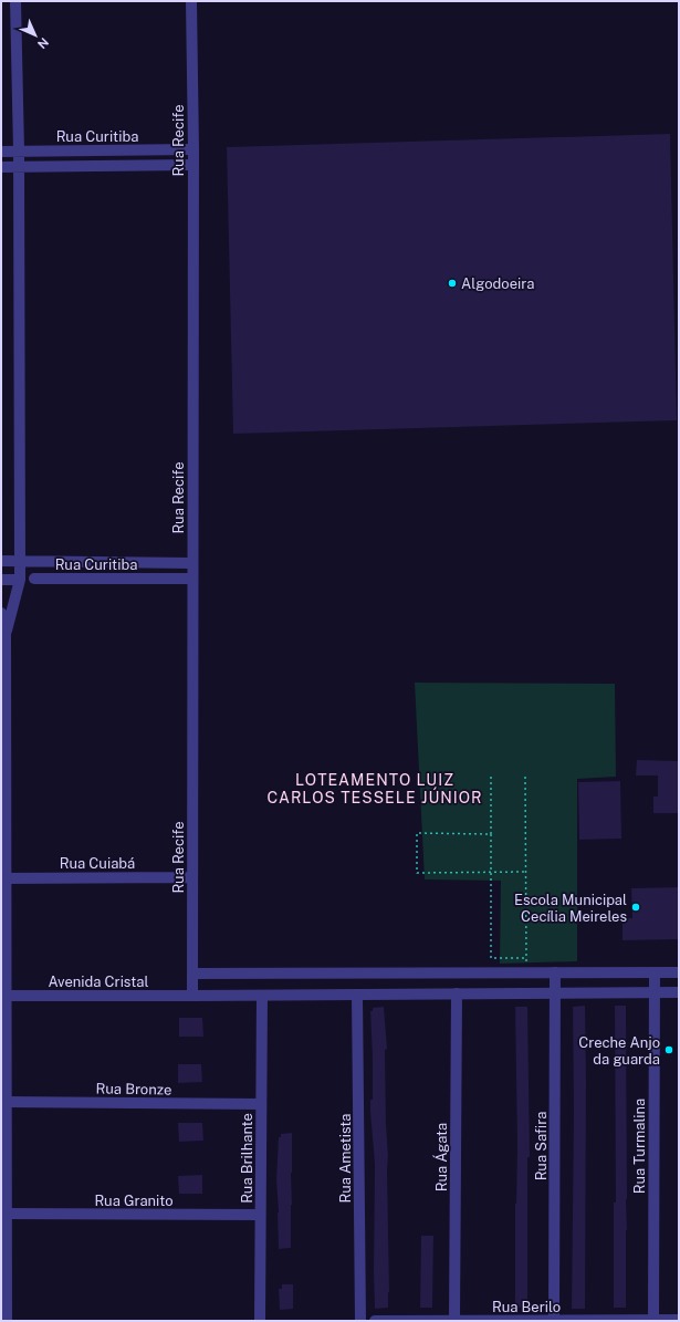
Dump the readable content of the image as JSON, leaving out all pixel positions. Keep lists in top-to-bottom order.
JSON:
{
  "streets": {
    "street": [
      "Rua Curitiba",
      "Rua Recife",
      "Rua Cuiabá",
      "Avenida Cristal",
      "Rua Bronze",
      "Rua Safira",
      "Rua Turmalina",
      "Rua Ágata",
      "Rua Brilhante",
      "Rua Ametista",
      "Rua Granito",
      "Rua Berilo"
    ]
  },
  "crossings": [
    ["Rua Curitiba", "Rua Recife"],
    ["Rua Recife", "Rua Cuiabá"],
    ["Rua Recife", "Avenida Cristal"],
    ["Avenida Cristal", "Rua Safira"],
    ["Avenida Cristal", "Rua Turmalina"],
    ["Avenida Cristal", "Rua Ágata"],
    ["Avenida Cristal", "Rua Brilhante"],
    ["Avenida Cristal", "Rua Ametista"],
    ["Rua Bronze", "Rua Brilhante"],
    ["Rua Safira", "Rua Berilo"],
    ["Rua Turmalina", "Rua Berilo"],
    ["Rua Ágata", "Rua Berilo"],
    ["Rua Brilhante", "Rua Granito"]
  ],
  "districts": ["LOTEAMENTO LUIZ CARLOS TESSELE JÚNIOR"],
  "places": ["Algodoeira", "Escola Municipal Cecília Meireles", "Creche Anjo da guarda"],
  "north": "bottom right"
}
